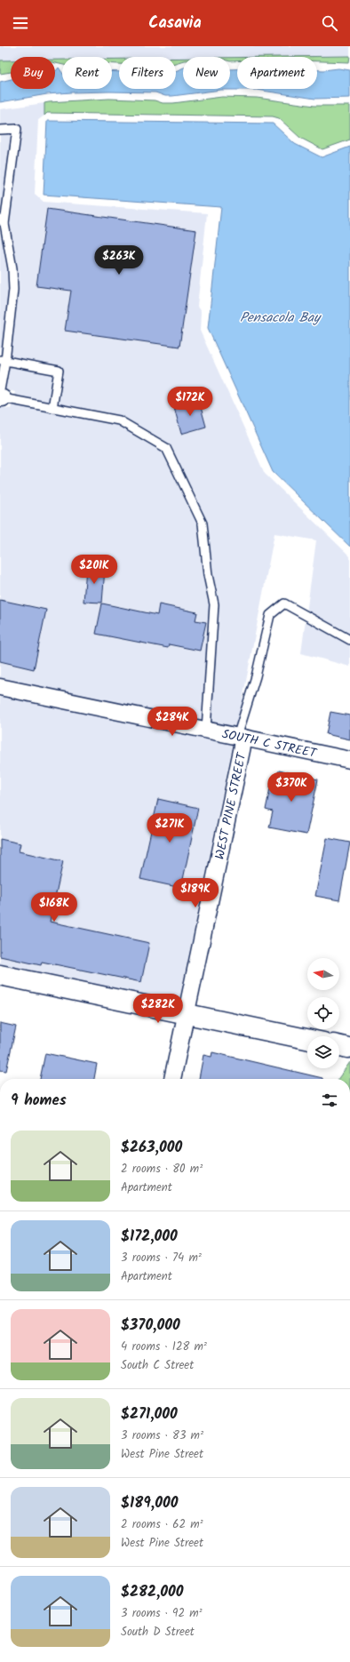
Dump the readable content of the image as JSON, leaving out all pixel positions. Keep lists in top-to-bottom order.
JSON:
{
  "streets": {
    "street": ["SOUTH C STREET", "WEST PINE STREET"]
  },
  "crossings": [
    ["SOUTH C STREET", "WEST PINE STREET"]
  ],
  "water": ["Pensacola Bay"],
  "north": "left",
  "page": {
    "header": "Casavia",
    "chip": [
      "Buy",
      "Rent",
      "Filters",
      "New",
      "Apartment"
    ],
    "price": [
      "$263K",
      "$172K",
      "$201K",
      "$284K",
      "$370K",
      "$271K",
      "$189K",
      "$168K",
      "$282K"
    ],
    "heading": "9 homes",
    "list": [
      {
        "name": "$263,000",
        "note": "2 rooms · 80 m² · Apartment"
      },
      {
        "name": "$172,000",
        "note": "3 rooms · 74 m² · Apartment"
      },
      {
        "name": "$370,000",
        "note": "4 rooms · 128 m² · South C Street"
      },
      {
        "name": "$271,000",
        "note": "3 rooms · 83 m² · West Pine Street"
      },
      {
        "name": "$189,000",
        "note": "2 rooms · 62 m² · West Pine Street"
      },
      {
        "name": "$282,000",
        "note": "3 rooms · 92 m² · South D Street"
      }
    ]
  }
}
